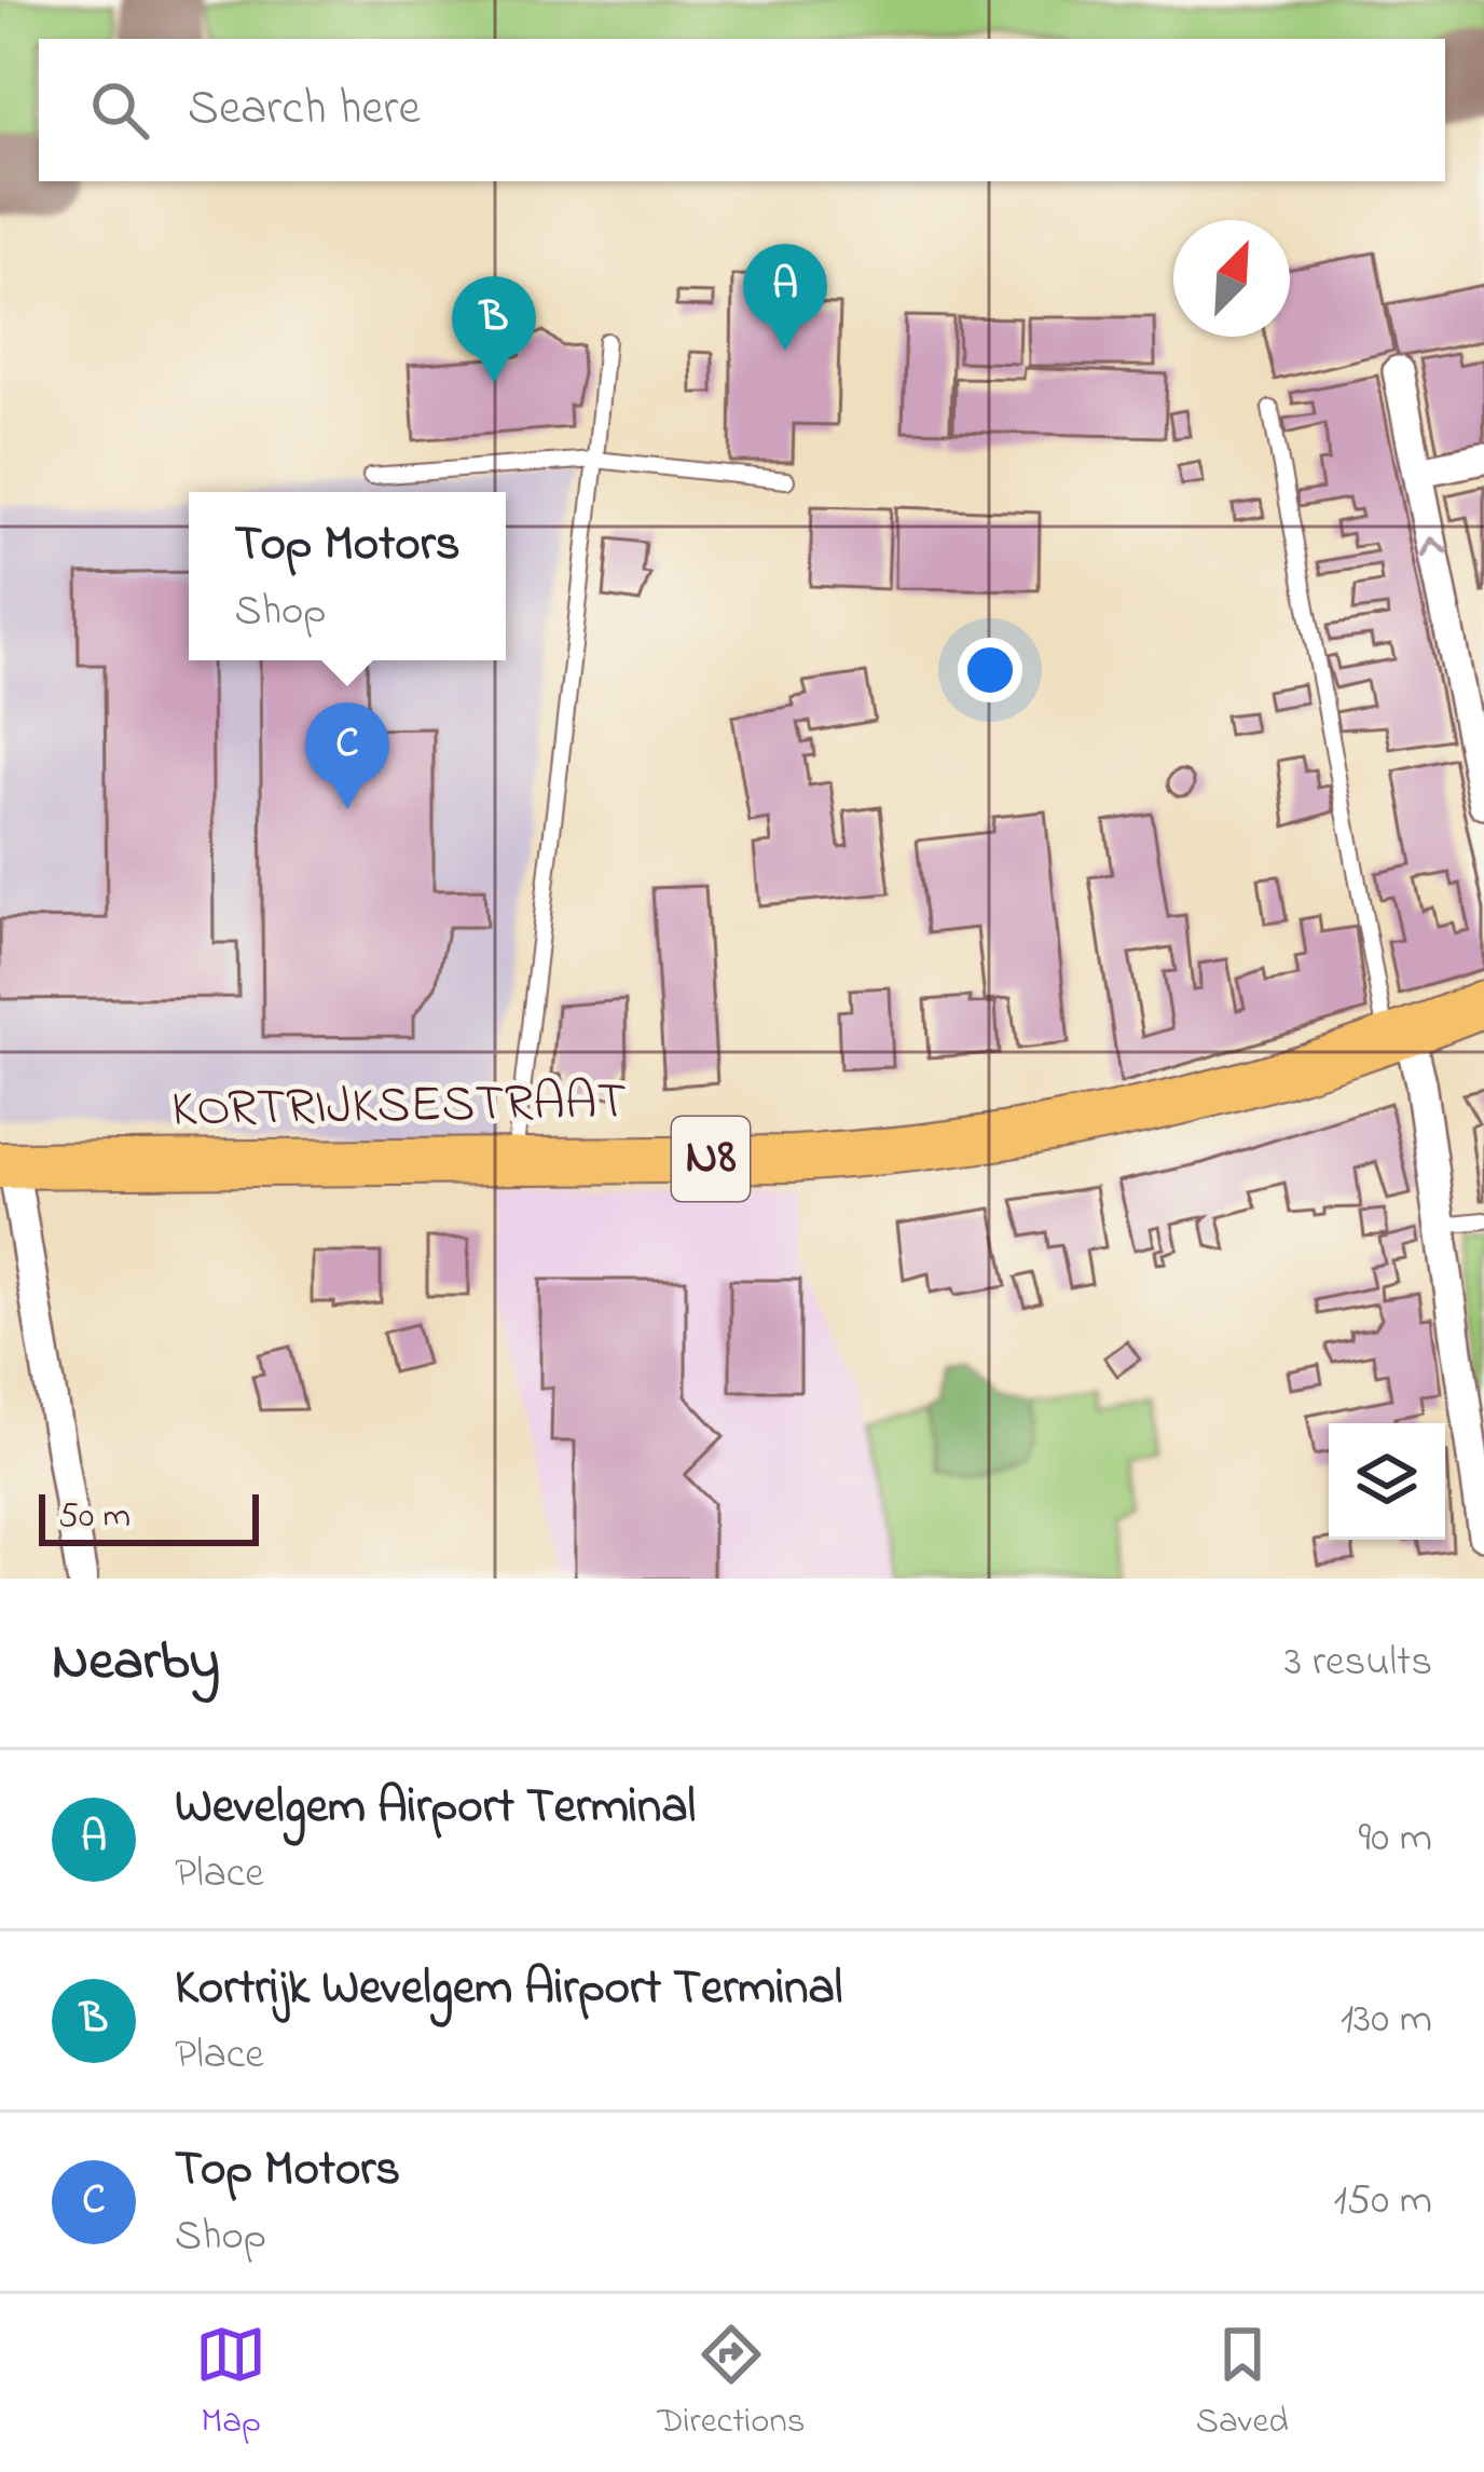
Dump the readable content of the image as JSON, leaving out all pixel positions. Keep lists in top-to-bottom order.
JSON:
{
  "streets": {
    "main road": ["KORTRIJKSESTRAAT", "N8"]
  },
  "crossings": [
    ["KORTRIJKSESTRAAT", "N8"]
  ],
  "scale_bar": "50 m",
  "north": "top right",
  "page": {
    "search": "Search here",
    "pins": ["A", "B", "C"],
    "popup": ["Top Motors", "Shop"],
    "scale": "50 m",
    "heading": ["Nearby", "3 results"],
    "list": [
      {
        "mark": "A",
        "name": "Wevelgem Airport Terminal",
        "note": "Place",
        "value": "90 m"
      },
      {
        "mark": "B",
        "name": "Kortrijk Wevelgem Airport Terminal",
        "note": "Place",
        "value": "130 m"
      },
      {
        "mark": "C",
        "name": "Top Motors",
        "note": "Shop",
        "value": "150 m"
      }
    ],
    "nav": ["Map", "Directions", "Saved"]
  }
}
